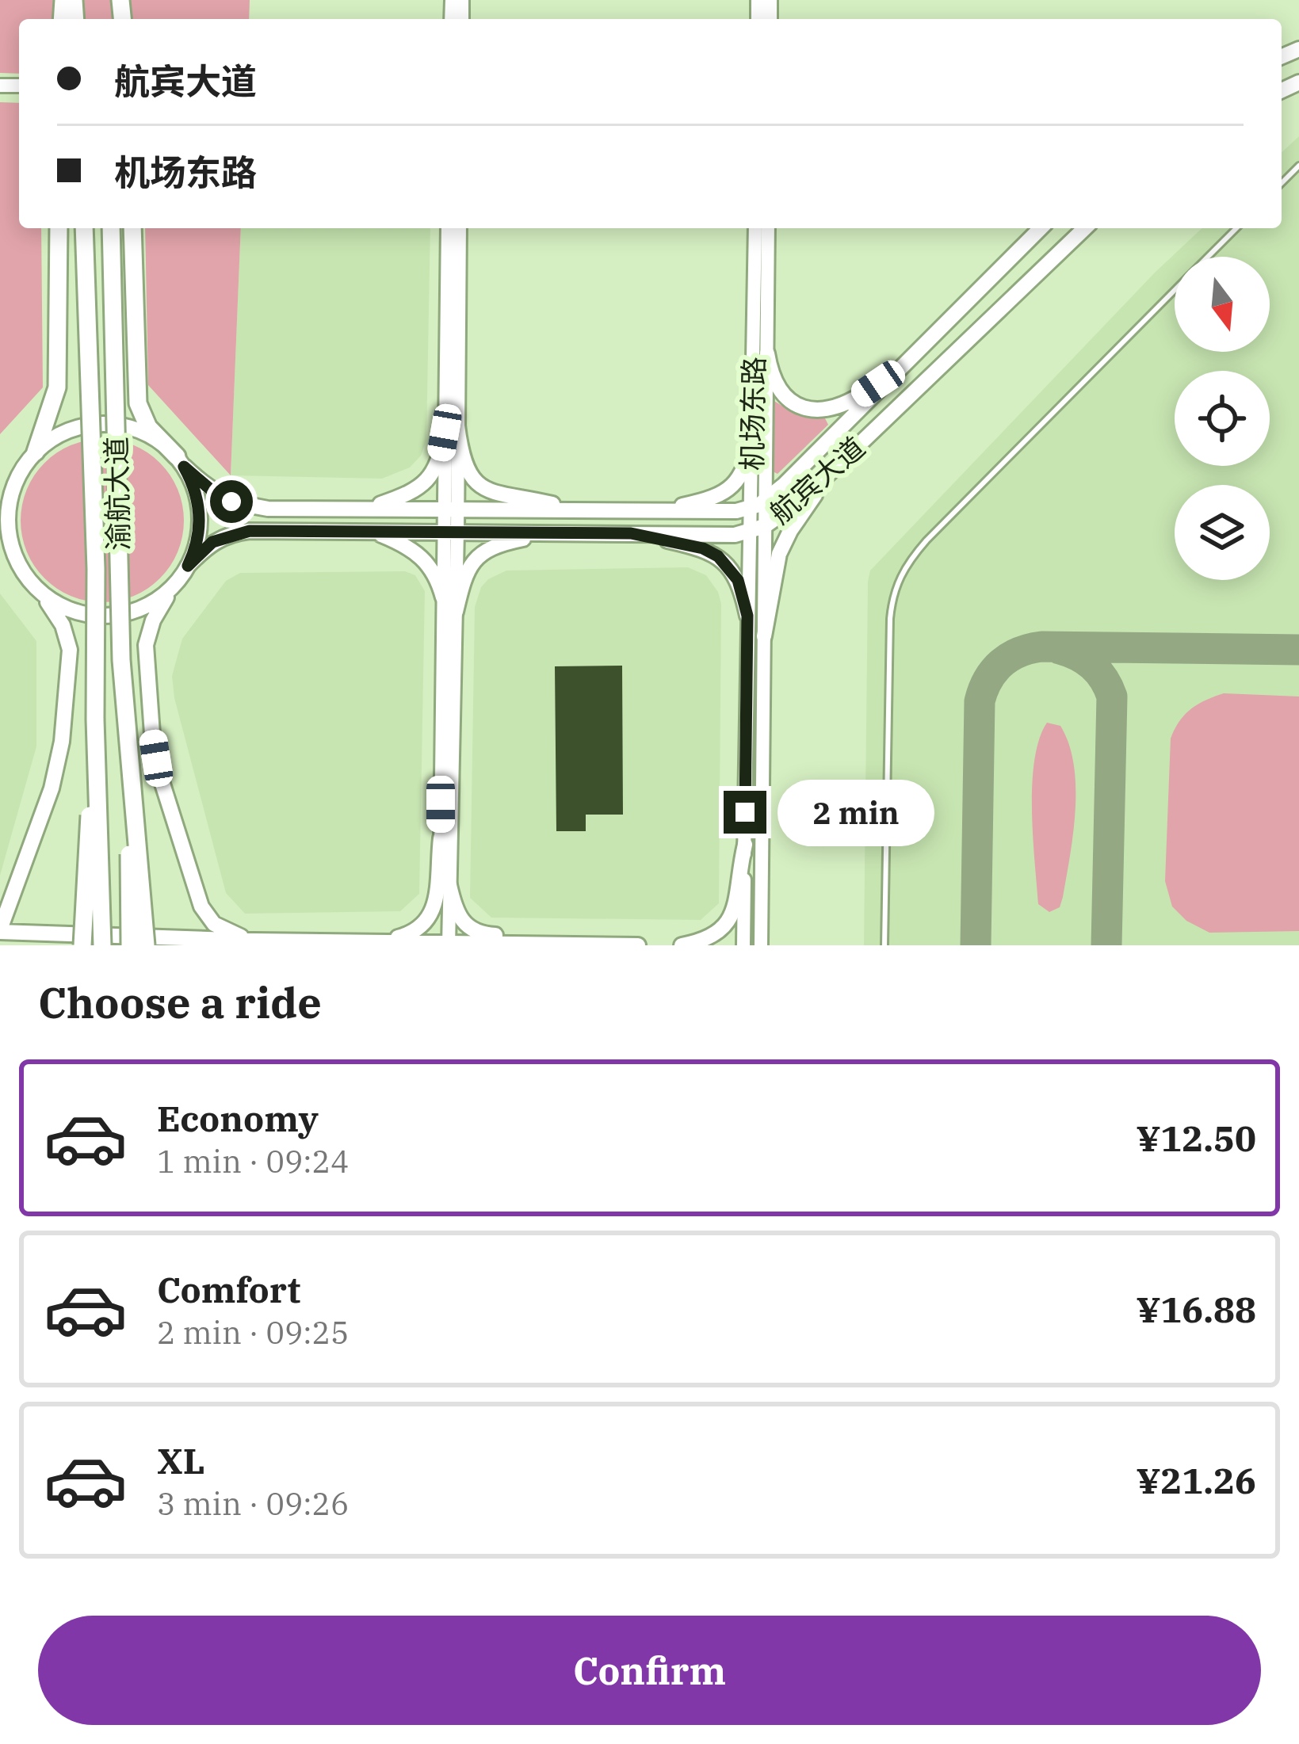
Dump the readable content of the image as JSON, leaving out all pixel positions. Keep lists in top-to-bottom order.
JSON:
{
  "streets": {
    "highway": ["渝航大道"],
    "main road": ["航宾大道"],
    "street": ["机场东路"]
  },
  "crossings": [
    ["机场东路", "航宾大道"]
  ],
  "north": "bottom",
  "page": {
    "banner": ["航宾大道", "机场东路"],
    "bubble": "2 min",
    "heading": "Choose a ride",
    "list": [
      {
        "name": "Economy",
        "note": "1 min · 09:24",
        "value": "¥12.50"
      },
      {
        "name": "Comfort",
        "note": "2 min · 09:25",
        "value": "¥16.88"
      },
      {
        "name": "XL",
        "note": "3 min · 09:26",
        "value": "¥21.26"
      }
    ],
    "buttons": "Confirm"
  }
}
